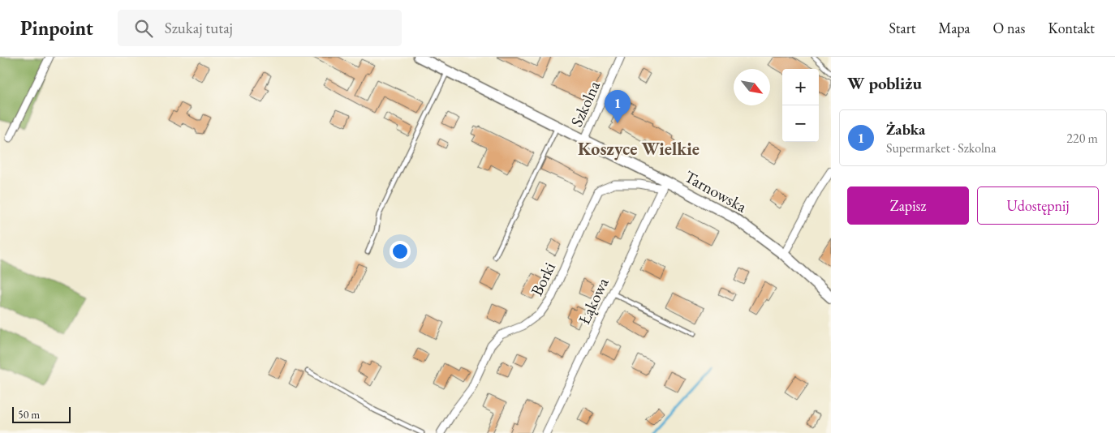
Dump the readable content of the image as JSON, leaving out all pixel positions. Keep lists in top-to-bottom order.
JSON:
{
  "streets": {
    "street": [
      "Szkolna",
      "Tarnowska",
      "Borki",
      "Łąkowa"
    ]
  },
  "crossings": [
    ["Szkolna", "Tarnowska"],
    ["Tarnowska", "Borki"],
    ["Tarnowska", "Łąkowa"],
    ["Borki", "Łąkowa"]
  ],
  "districts": ["Koszyce Wielkie"],
  "scale_bar": "50 m",
  "north": "bottom right",
  "page": {
    "header": "Pinpoint",
    "search": "Szukaj tutaj",
    "nav": [
      "Start",
      "Mapa",
      "O nas",
      "Kontakt"
    ],
    "heading": "W pobliżu",
    "map_buttons": ["+", "−"],
    "pins": "1",
    "list": [
      {
        "mark": "1",
        "name": "Żabka",
        "note": "Supermarket · Szkolna",
        "value": "220 m"
      }
    ],
    "buttons": ["Zapisz", "Udostępnij"],
    "scale": "50 m"
  }
}
